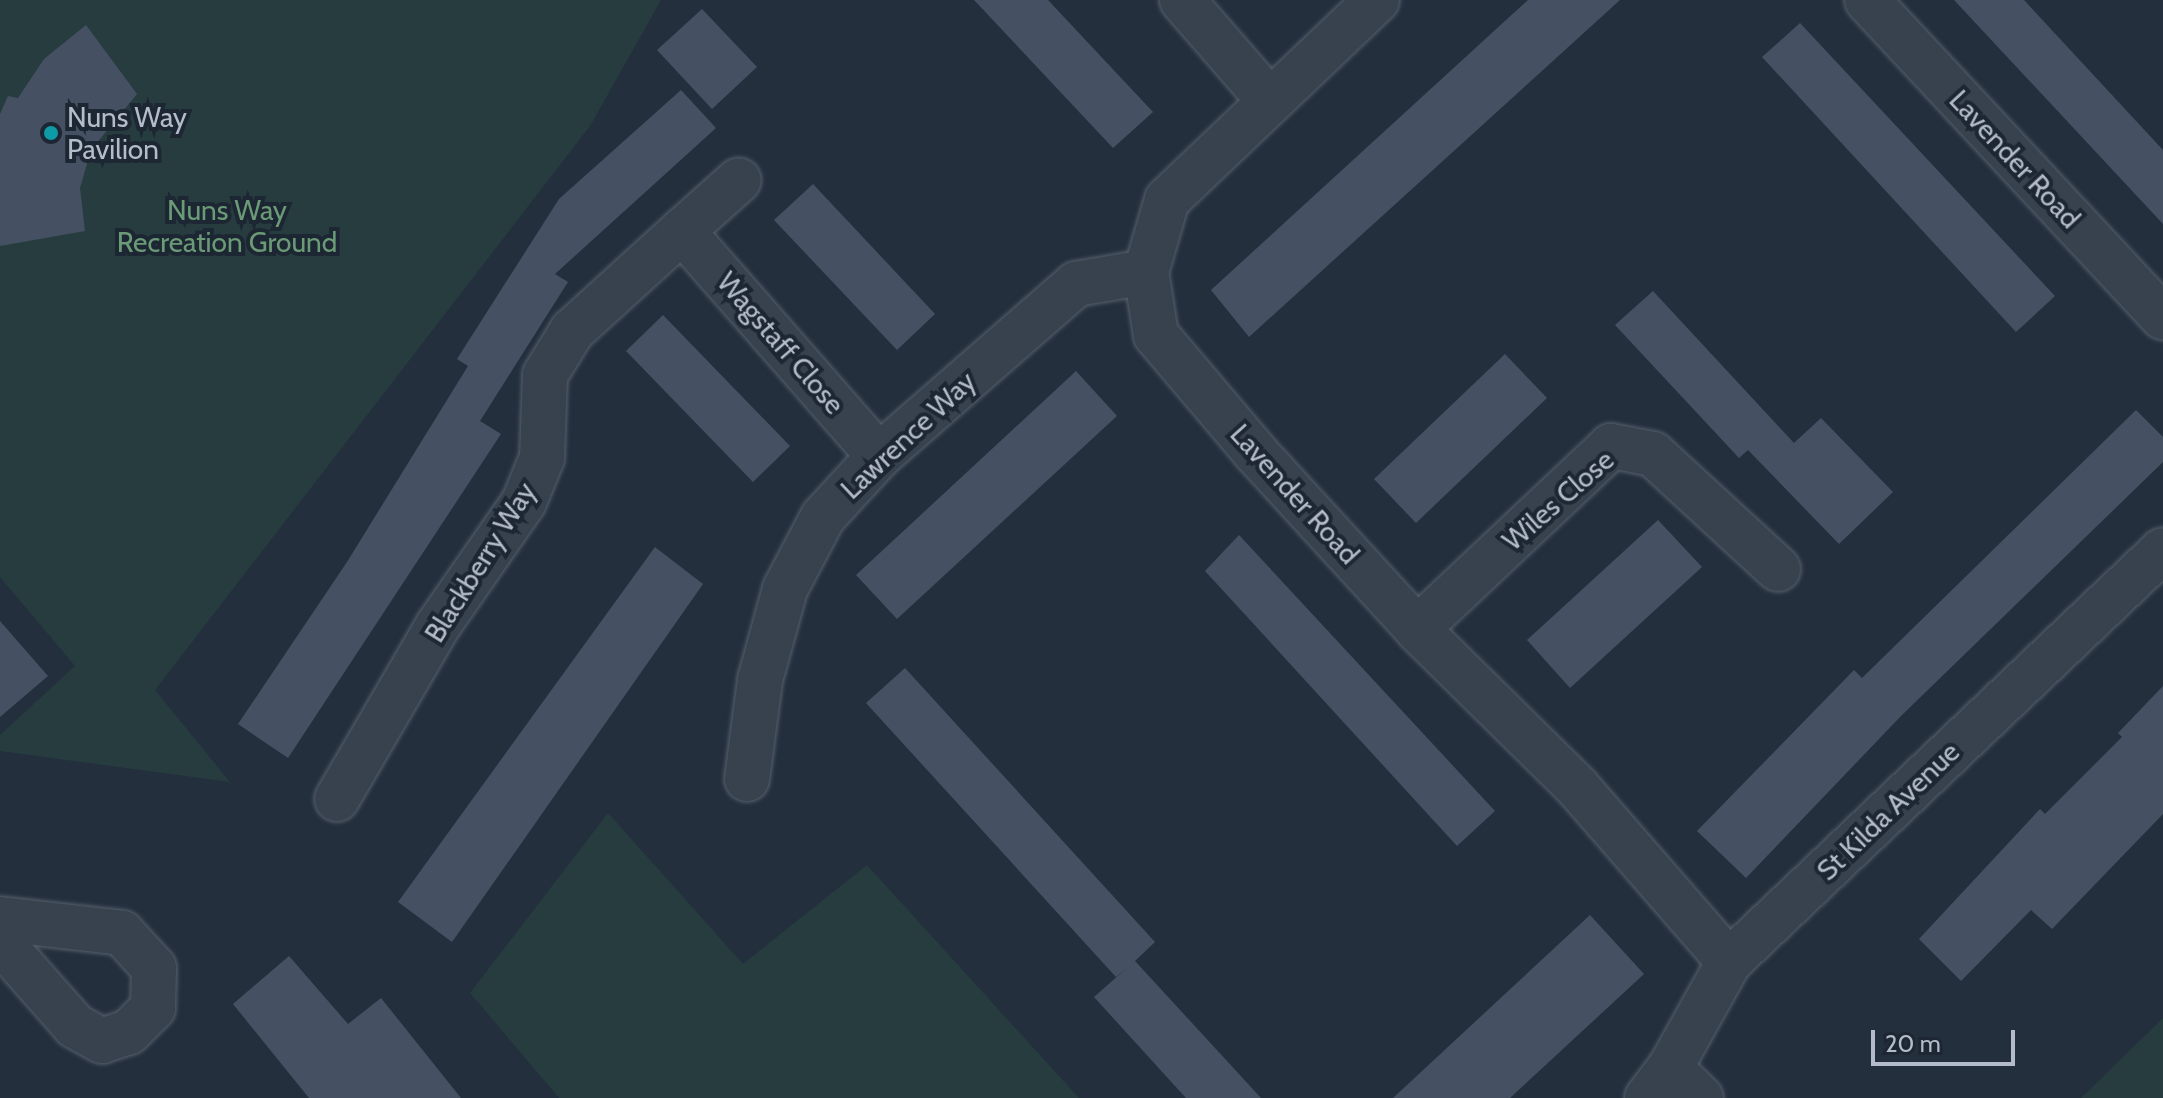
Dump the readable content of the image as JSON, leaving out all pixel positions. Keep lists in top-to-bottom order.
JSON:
{
  "streets": {
    "street": [
      "Lavender Road",
      "Wagstaff Close",
      "Lawrence Way",
      "Wiles Close",
      "Blackberry Way",
      "St Kilda Avenue"
    ]
  },
  "crossings": [
    ["Lavender Road", "Lawrence Way"],
    ["Lavender Road", "Wiles Close"],
    ["Lavender Road", "St Kilda Avenue"],
    ["Wagstaff Close", "Lawrence Way"],
    ["Wagstaff Close", "Blackberry Way"]
  ],
  "parks": ["Nuns Way Recreation Ground"],
  "places": ["Nuns Way Pavilion"],
  "scale_bar": "20 m"
}
